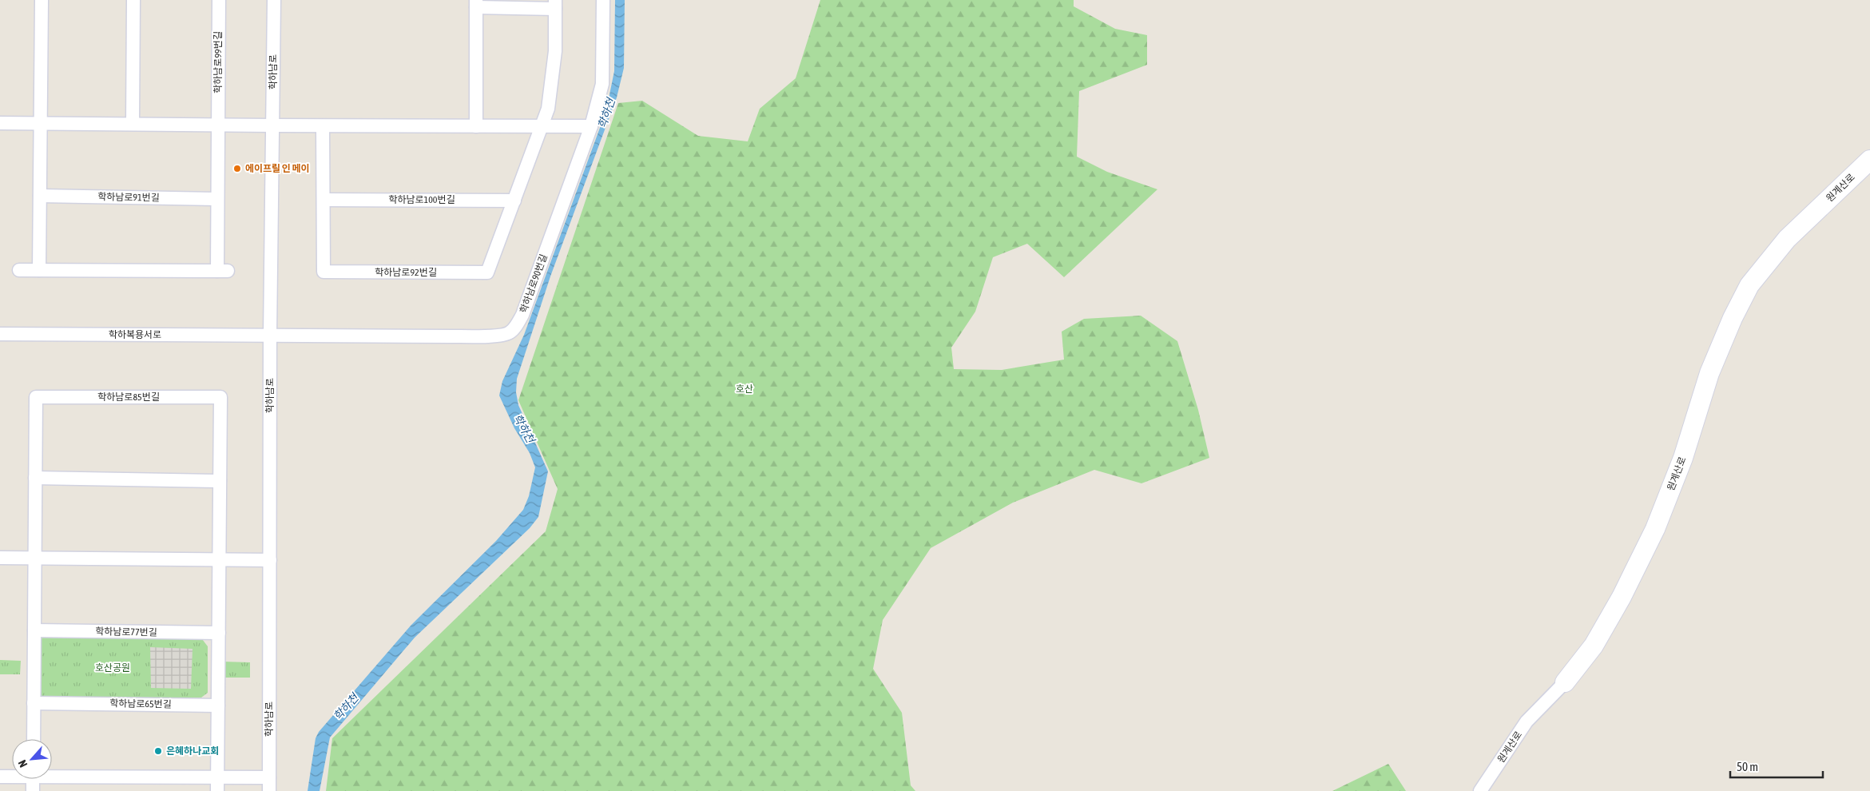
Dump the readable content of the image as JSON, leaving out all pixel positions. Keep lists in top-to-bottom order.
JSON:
{
  "streets": {
    "street": [
      "학하남로99번길",
      "학하남로",
      "원계산로",
      "학하남로91번길",
      "학하남로100번길",
      "학하남로92번길",
      "학하남로90번길",
      "학하복용서로",
      "학하남로85번길",
      "학하남로77번길",
      "학하남로65번길"
    ]
  },
  "crossings": [
    ["학하남로99번길", "학하남로91번길"],
    ["학하남로", "학하남로90번길"],
    ["학하남로", "학하복용서로"],
    ["학하남로100번길", "학하남로92번길"],
    ["학하남로90번길", "학하복용서로"]
  ],
  "water": ["학하천"],
  "parks": ["호산", "호산공원"],
  "places": ["에이프릴 인 메이", "은혜하나교회"],
  "scale_bar": "50 m",
  "north": "bottom left"
}
